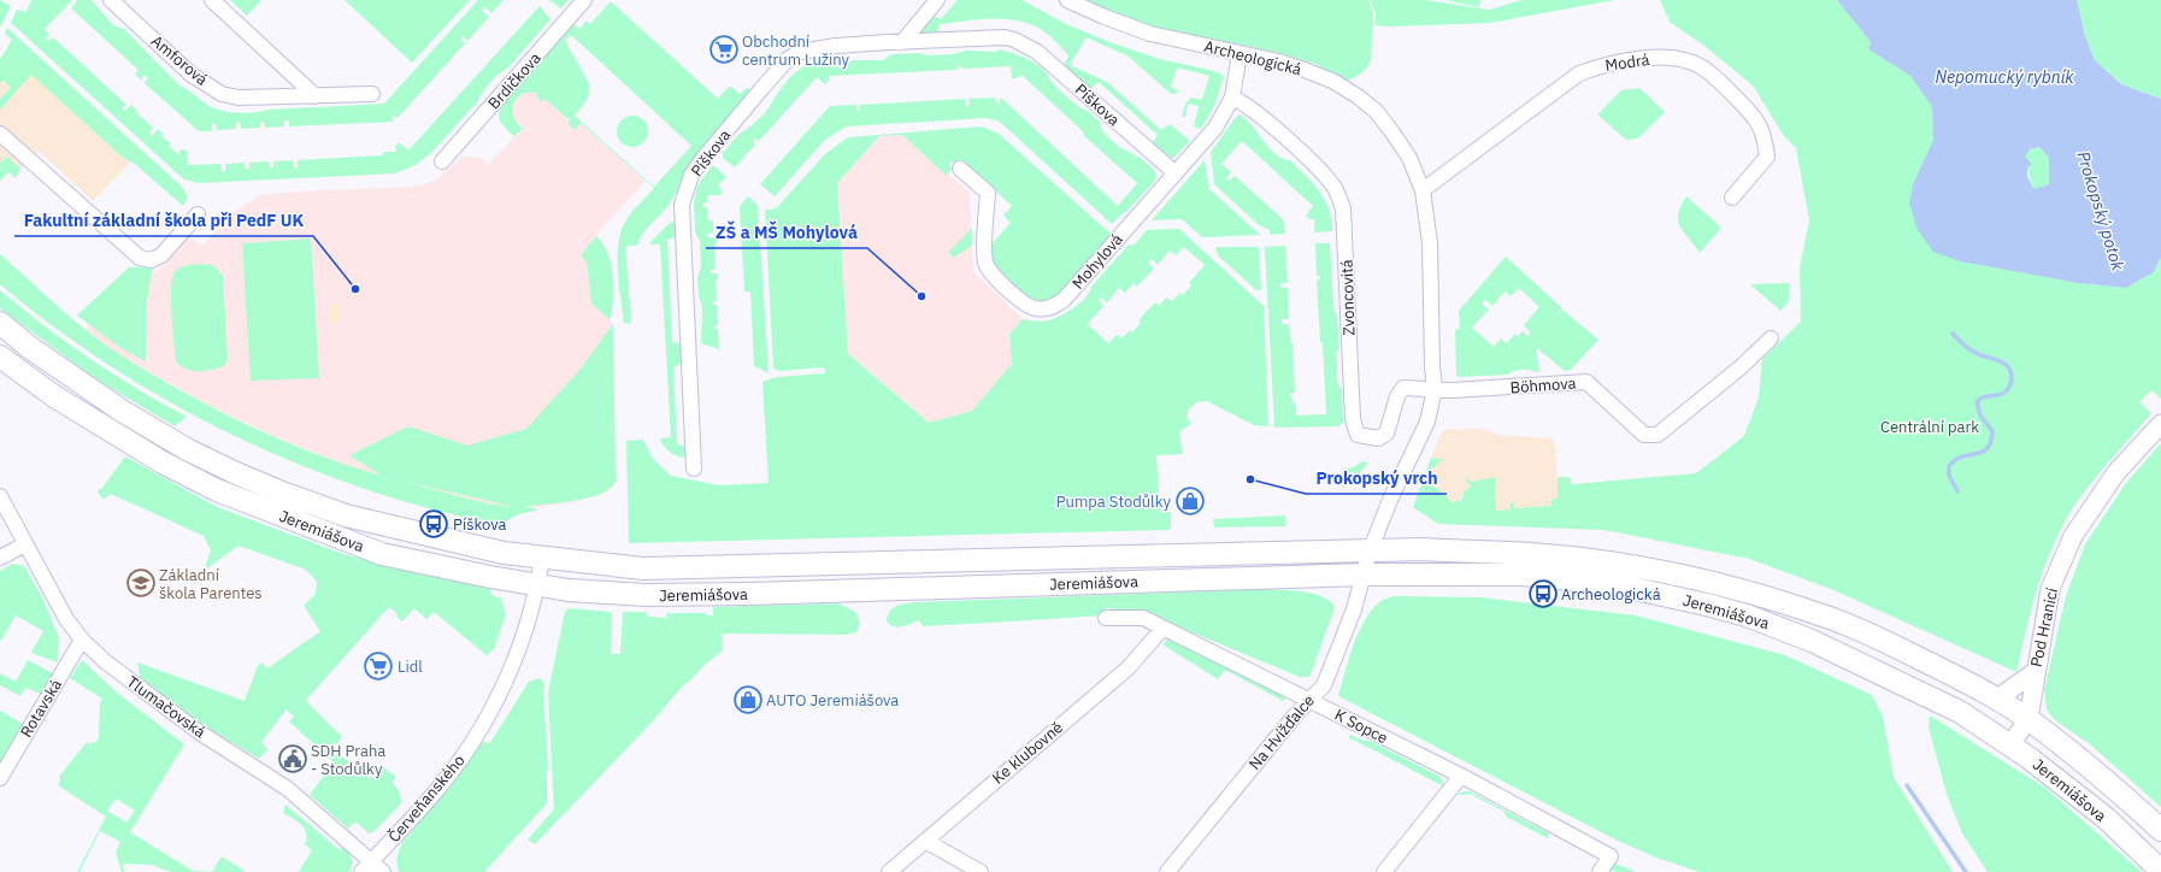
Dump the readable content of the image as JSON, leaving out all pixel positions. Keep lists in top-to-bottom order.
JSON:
{
  "streets": {
    "main road": ["Jeremiášova"],
    "street": [
      "Archeologická",
      "Amforová",
      "Modrá",
      "Brdičkova",
      "Píškova",
      "Mohylová",
      "Zvoncovitá",
      "Böhmova",
      "Pod Hranicí",
      "Tlumačovská",
      "Rotavská",
      "K Sopce",
      "Na Hvížďalce",
      "Ke klubovně",
      "Červeňanského"
    ]
  },
  "crossings": [
    ["Archeologická", "Modrá"],
    ["Archeologická", "Mohylová"],
    ["Archeologická", "Zvoncovitá"],
    ["Archeologická", "Böhmova"],
    ["Archeologická", "Jeremiášova"],
    ["Archeologická", "Na Hvížďalce"],
    ["Píškova", "Mohylová"],
    ["Mohylová", "Zvoncovitá"],
    ["Zvoncovitá", "Böhmova"],
    ["Jeremiášova", "Pod Hranicí"],
    ["Jeremiášova", "Na Hvížďalce"],
    ["Jeremiášova", "Červeňanského"],
    ["Tlumačovská", "Rotavská"],
    ["Tlumačovská", "Červeňanského"],
    ["K Sopce", "Na Hvížďalce"],
    ["K Sopce", "Ke klubovně"]
  ],
  "water": ["Nepomucký rybník", "Prokopský potok"],
  "parks": ["Centrální park"],
  "places": {
    "supermarket": ["Obchodní centrum Lužiny", "Lidl"],
    "other": ["Fakultní základní škola při PedF UK", "ZŠ a MŠ Mohylová", "Prokopský vrch"],
    "shop": ["Pumpa Stodůlky", "AUTO Jeremiášova"],
    "bus stop": ["Píškova", "Archeologická"],
    "school or university": ["Základní škola Parentes"],
    "public building": ["SDH Praha - Stodůlky"]
  }
}
